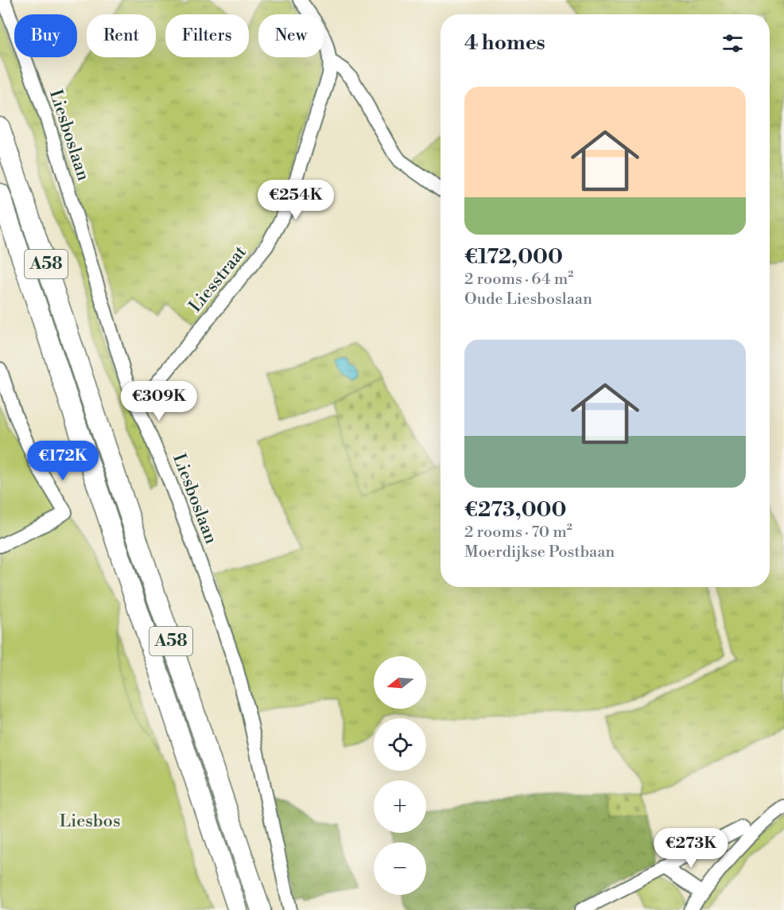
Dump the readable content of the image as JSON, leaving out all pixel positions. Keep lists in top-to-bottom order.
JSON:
{
  "streets": {
    "highway": ["A58"],
    "street": ["Liesboslaan", "Liesstraat"]
  },
  "crossings": [
    ["Liesboslaan", "Liesstraat"]
  ],
  "parks": ["Liesbos"],
  "north": "left",
  "page": {
    "chip": [
      "Buy",
      "Rent",
      "Filters",
      "New"
    ],
    "heading": "4 homes",
    "list": [
      {
        "name": "€172,000",
        "note": "2 rooms · 64 m² · Oude Liesboslaan"
      },
      {
        "name": "€273,000",
        "note": "2 rooms · 70 m² · Moerdijkse Postbaan"
      }
    ],
    "price": [
      "€254K",
      "€309K",
      "€172K",
      "€273K"
    ],
    "map_buttons": ["+", "−"]
  }
}
